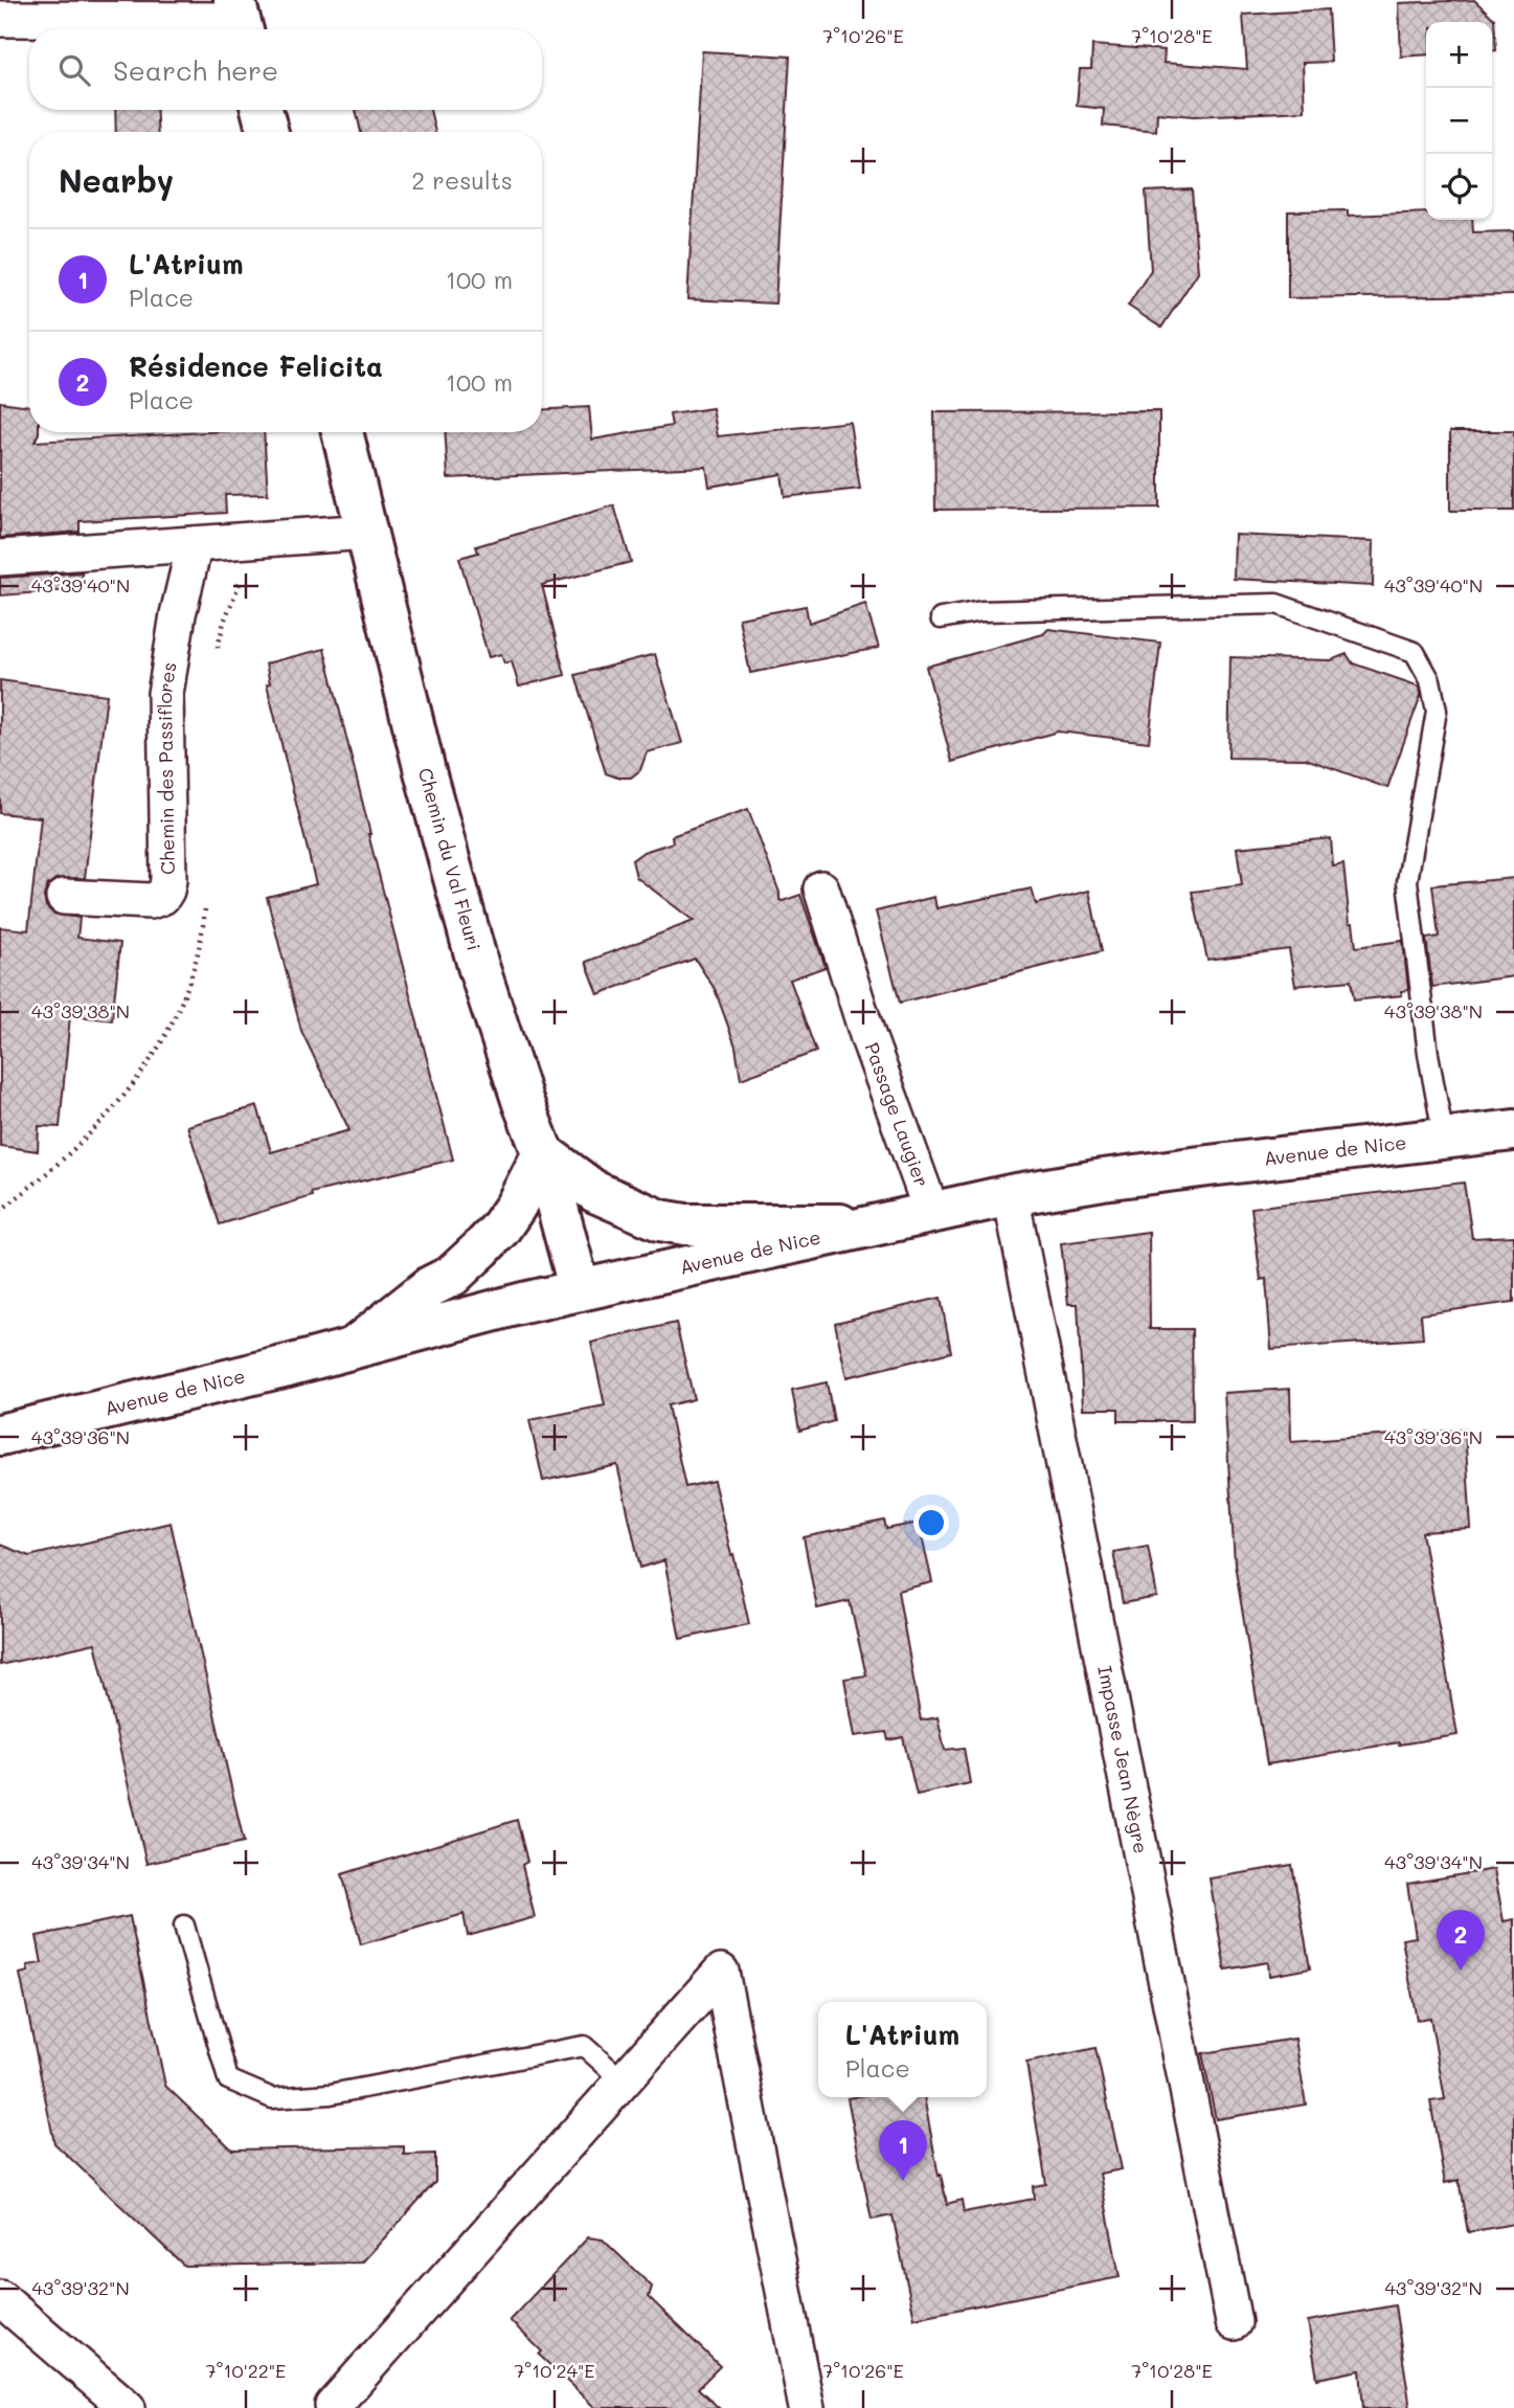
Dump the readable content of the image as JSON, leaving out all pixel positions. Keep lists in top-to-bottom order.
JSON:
{
  "streets": {
    "street": [
      "Chemin des Passiflores",
      "Chemin du Val Fleuri",
      "Passage Laugier",
      "Avenue de Nice",
      "Impasse Jean Nègre"
    ]
  },
  "crossings": [
    ["Chemin du Val Fleuri", "Avenue de Nice"],
    ["Passage Laugier", "Avenue de Nice"],
    ["Avenue de Nice", "Impasse Jean Nègre"]
  ],
  "page": {
    "map_buttons": ["+", "−"],
    "search": "Search here",
    "heading": ["Nearby", "2 results"],
    "list": [
      {
        "mark": "1",
        "name": "L'Atrium",
        "note": "Place",
        "value": "100 m"
      },
      {
        "mark": "2",
        "name": "Résidence Felicita",
        "note": "Place",
        "value": "100 m"
      }
    ],
    "pins": ["2", "1"],
    "popup": ["L'Atrium", "Place"]
  },
  "coordinates": [
    "7°10'26\"E",
    "7°10'28\"E",
    "43°39'40\"N",
    "43°39'38\"N",
    "43°39'36\"N",
    "43°39'34\"N",
    "43°39'32\"N",
    "7°10'22\"E",
    "7°10'24\"E"
  ]
}
